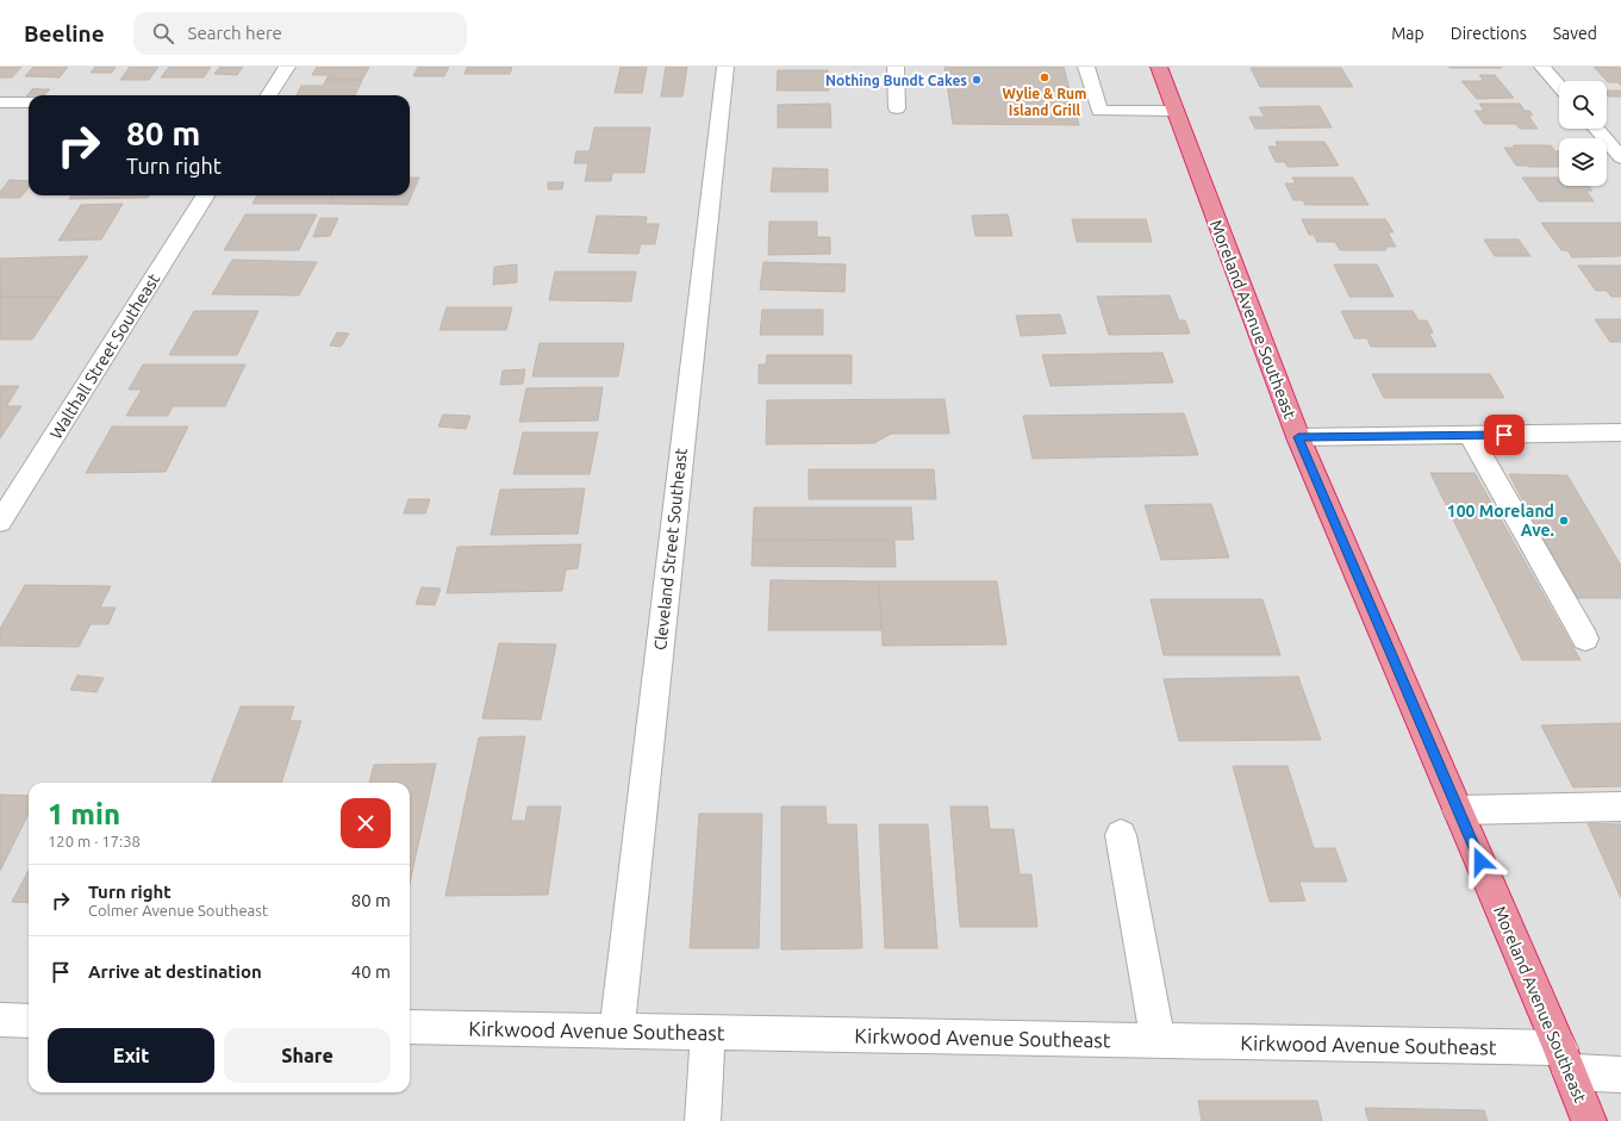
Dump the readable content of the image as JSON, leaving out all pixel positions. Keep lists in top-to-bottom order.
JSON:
{
  "streets": {
    "highway": ["Moreland Avenue Southeast"],
    "street": ["Walthall Street Southeast", "Cleveland Street Southeast", "Kirkwood Avenue Southeast"]
  },
  "crossings": [
    ["Moreland Avenue Southeast", "Kirkwood Avenue Southeast"],
    ["Cleveland Street Southeast", "Kirkwood Avenue Southeast"]
  ],
  "places": ["Wylie & Rum Island Grill", "Nothing Bundt Cakes", "100 Moreland Ave."],
  "page": {
    "header": "Beeline",
    "search": "Search here",
    "nav": ["Map", "Directions", "Saved"],
    "turn": ["80 m", "Turn right"],
    "heading": ["1 min", "120 m · 17:38"],
    "list": [
      {
        "name": "Turn right",
        "note": "Colmer Avenue Southeast",
        "value": "80 m"
      },
      {
        "name": "Arrive at destination",
        "value": "40 m"
      }
    ],
    "buttons": ["Exit", "Share"]
  }
}
